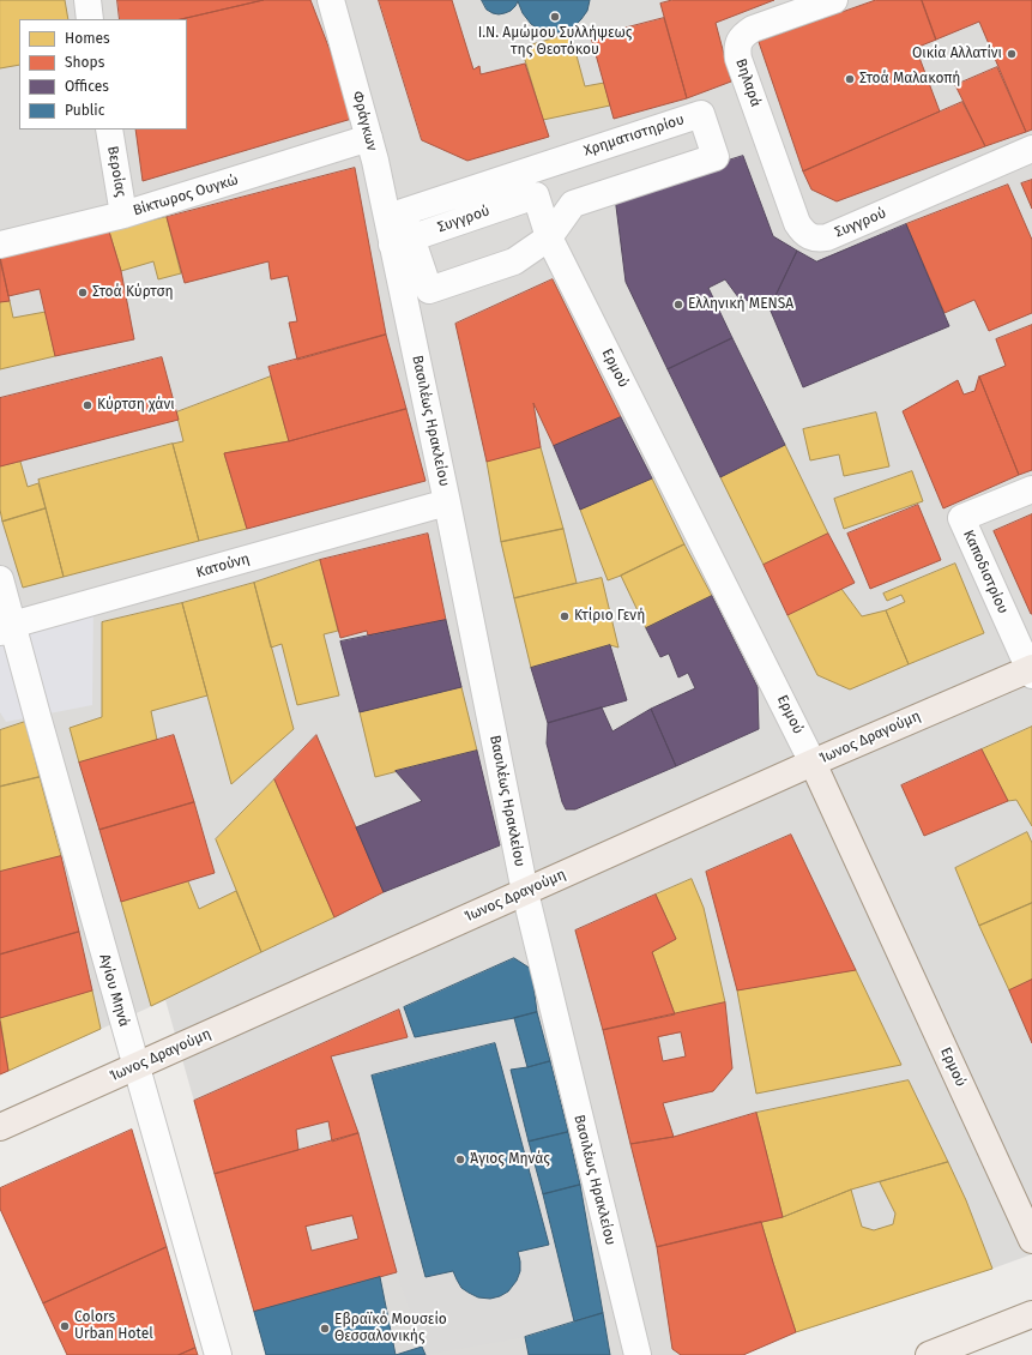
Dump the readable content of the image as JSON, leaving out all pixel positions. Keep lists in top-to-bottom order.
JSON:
{
  "streets": {
    "main road": ["Ερμού", "Ίωνος Δραγούμη"],
    "street": [
      "Βηλαρά",
      "Φράγκων",
      "Χρηματιστηρίου",
      "Βεροίας",
      "Βίκτωρος Ουγκώ",
      "Συγγρού",
      "Βασιλέως Ηρακλείου",
      "Κατούνη",
      "Καποδιστρίου",
      "Αγίου Μηνά"
    ]
  },
  "crossings": [
    ["Βηλαρά", "Συγγρού"],
    ["Φράγκων", "Χρηματιστηρίου"],
    ["Φράγκων", "Βίκτωρος Ουγκώ"],
    ["Φράγκων", "Συγγρού"],
    ["Φράγκων", "Βασιλέως Ηρακλείου"],
    ["Χρηματιστηρίου", "Συγγρού"],
    ["Χρηματιστηρίου", "Ερμού"],
    ["Χρηματιστηρίου", "Βασιλέως Ηρακλείου"],
    ["Βεροίας", "Βίκτωρος Ουγκώ"],
    ["Συγγρού", "Ερμού"],
    ["Συγγρού", "Βασιλέως Ηρακλείου"],
    ["Ερμού", "Ίωνος Δραγούμη"],
    ["Βασιλέως Ηρακλείου", "Κατούνη"],
    ["Βασιλέως Ηρακλείου", "Ίωνος Δραγούμη"],
    ["Κατούνη", "Αγίου Μηνά"],
    ["Καποδιστρίου", "Ίωνος Δραγούμη"],
    ["Ίωνος Δραγούμη", "Αγίου Μηνά"]
  ],
  "places": [
    "I.N. Αμώμου Συλλήψεως της Θεοτόκου",
    "Οικία Αλλατίνι",
    "Στοά Μαλακοπή",
    "Στοά Κύρτση",
    "Ελληνική MENSA",
    "Κύρτση χάνι",
    "Κτίριο Γενή",
    "Άγιος Μηνάς",
    "Colors Urban Hotel",
    "Εβραϊκό Μουσείο Θεσσαλονικής"
  ],
  "legend": [
    "Homes",
    "Shops",
    "Offices",
    "Public"
  ]
}
